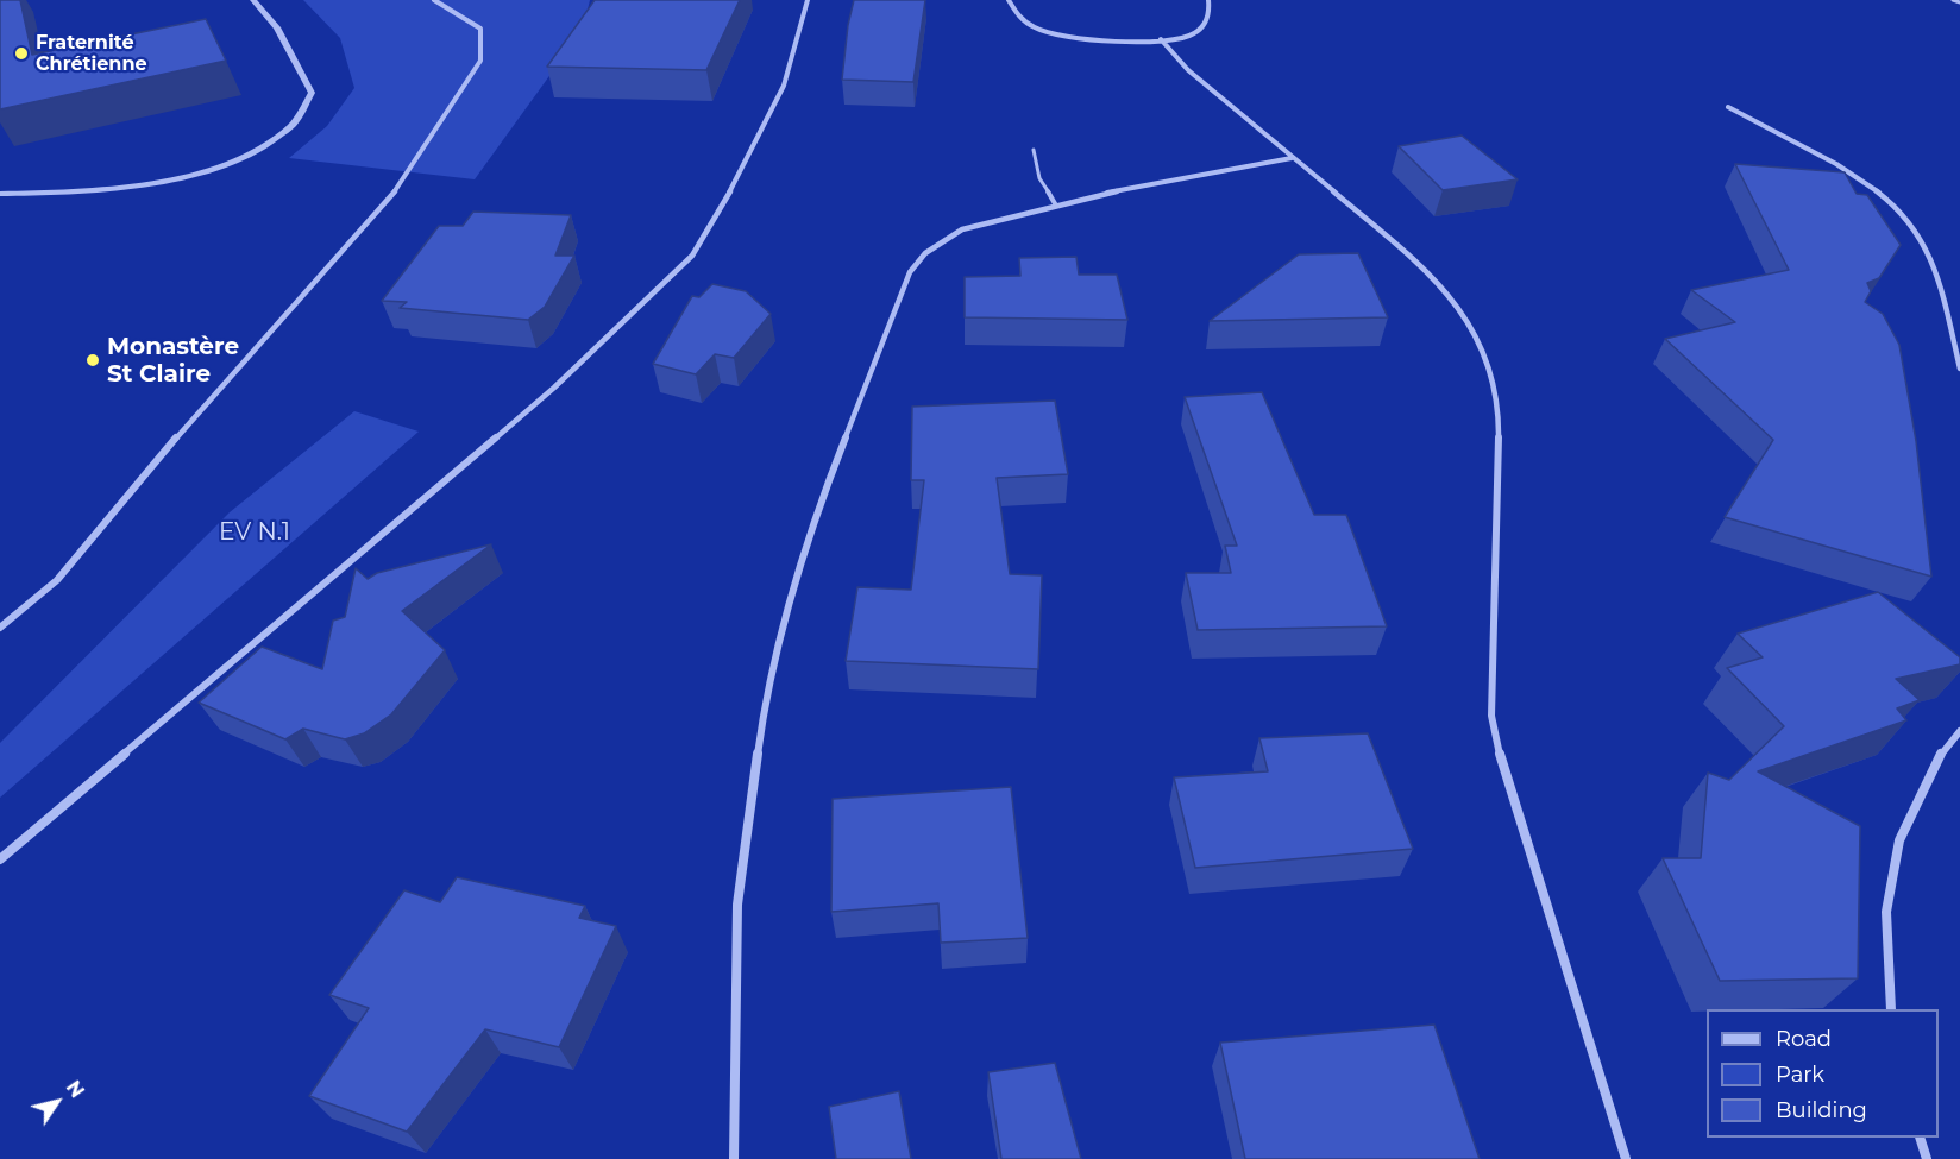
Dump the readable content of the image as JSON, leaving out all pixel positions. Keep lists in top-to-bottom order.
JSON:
{
  "parks": ["EV N.1"],
  "places": ["Fraternité Chrétienne", "Monastère St Claire"],
  "legend": ["Road", "Park", "Building"],
  "north": "top right"
}
